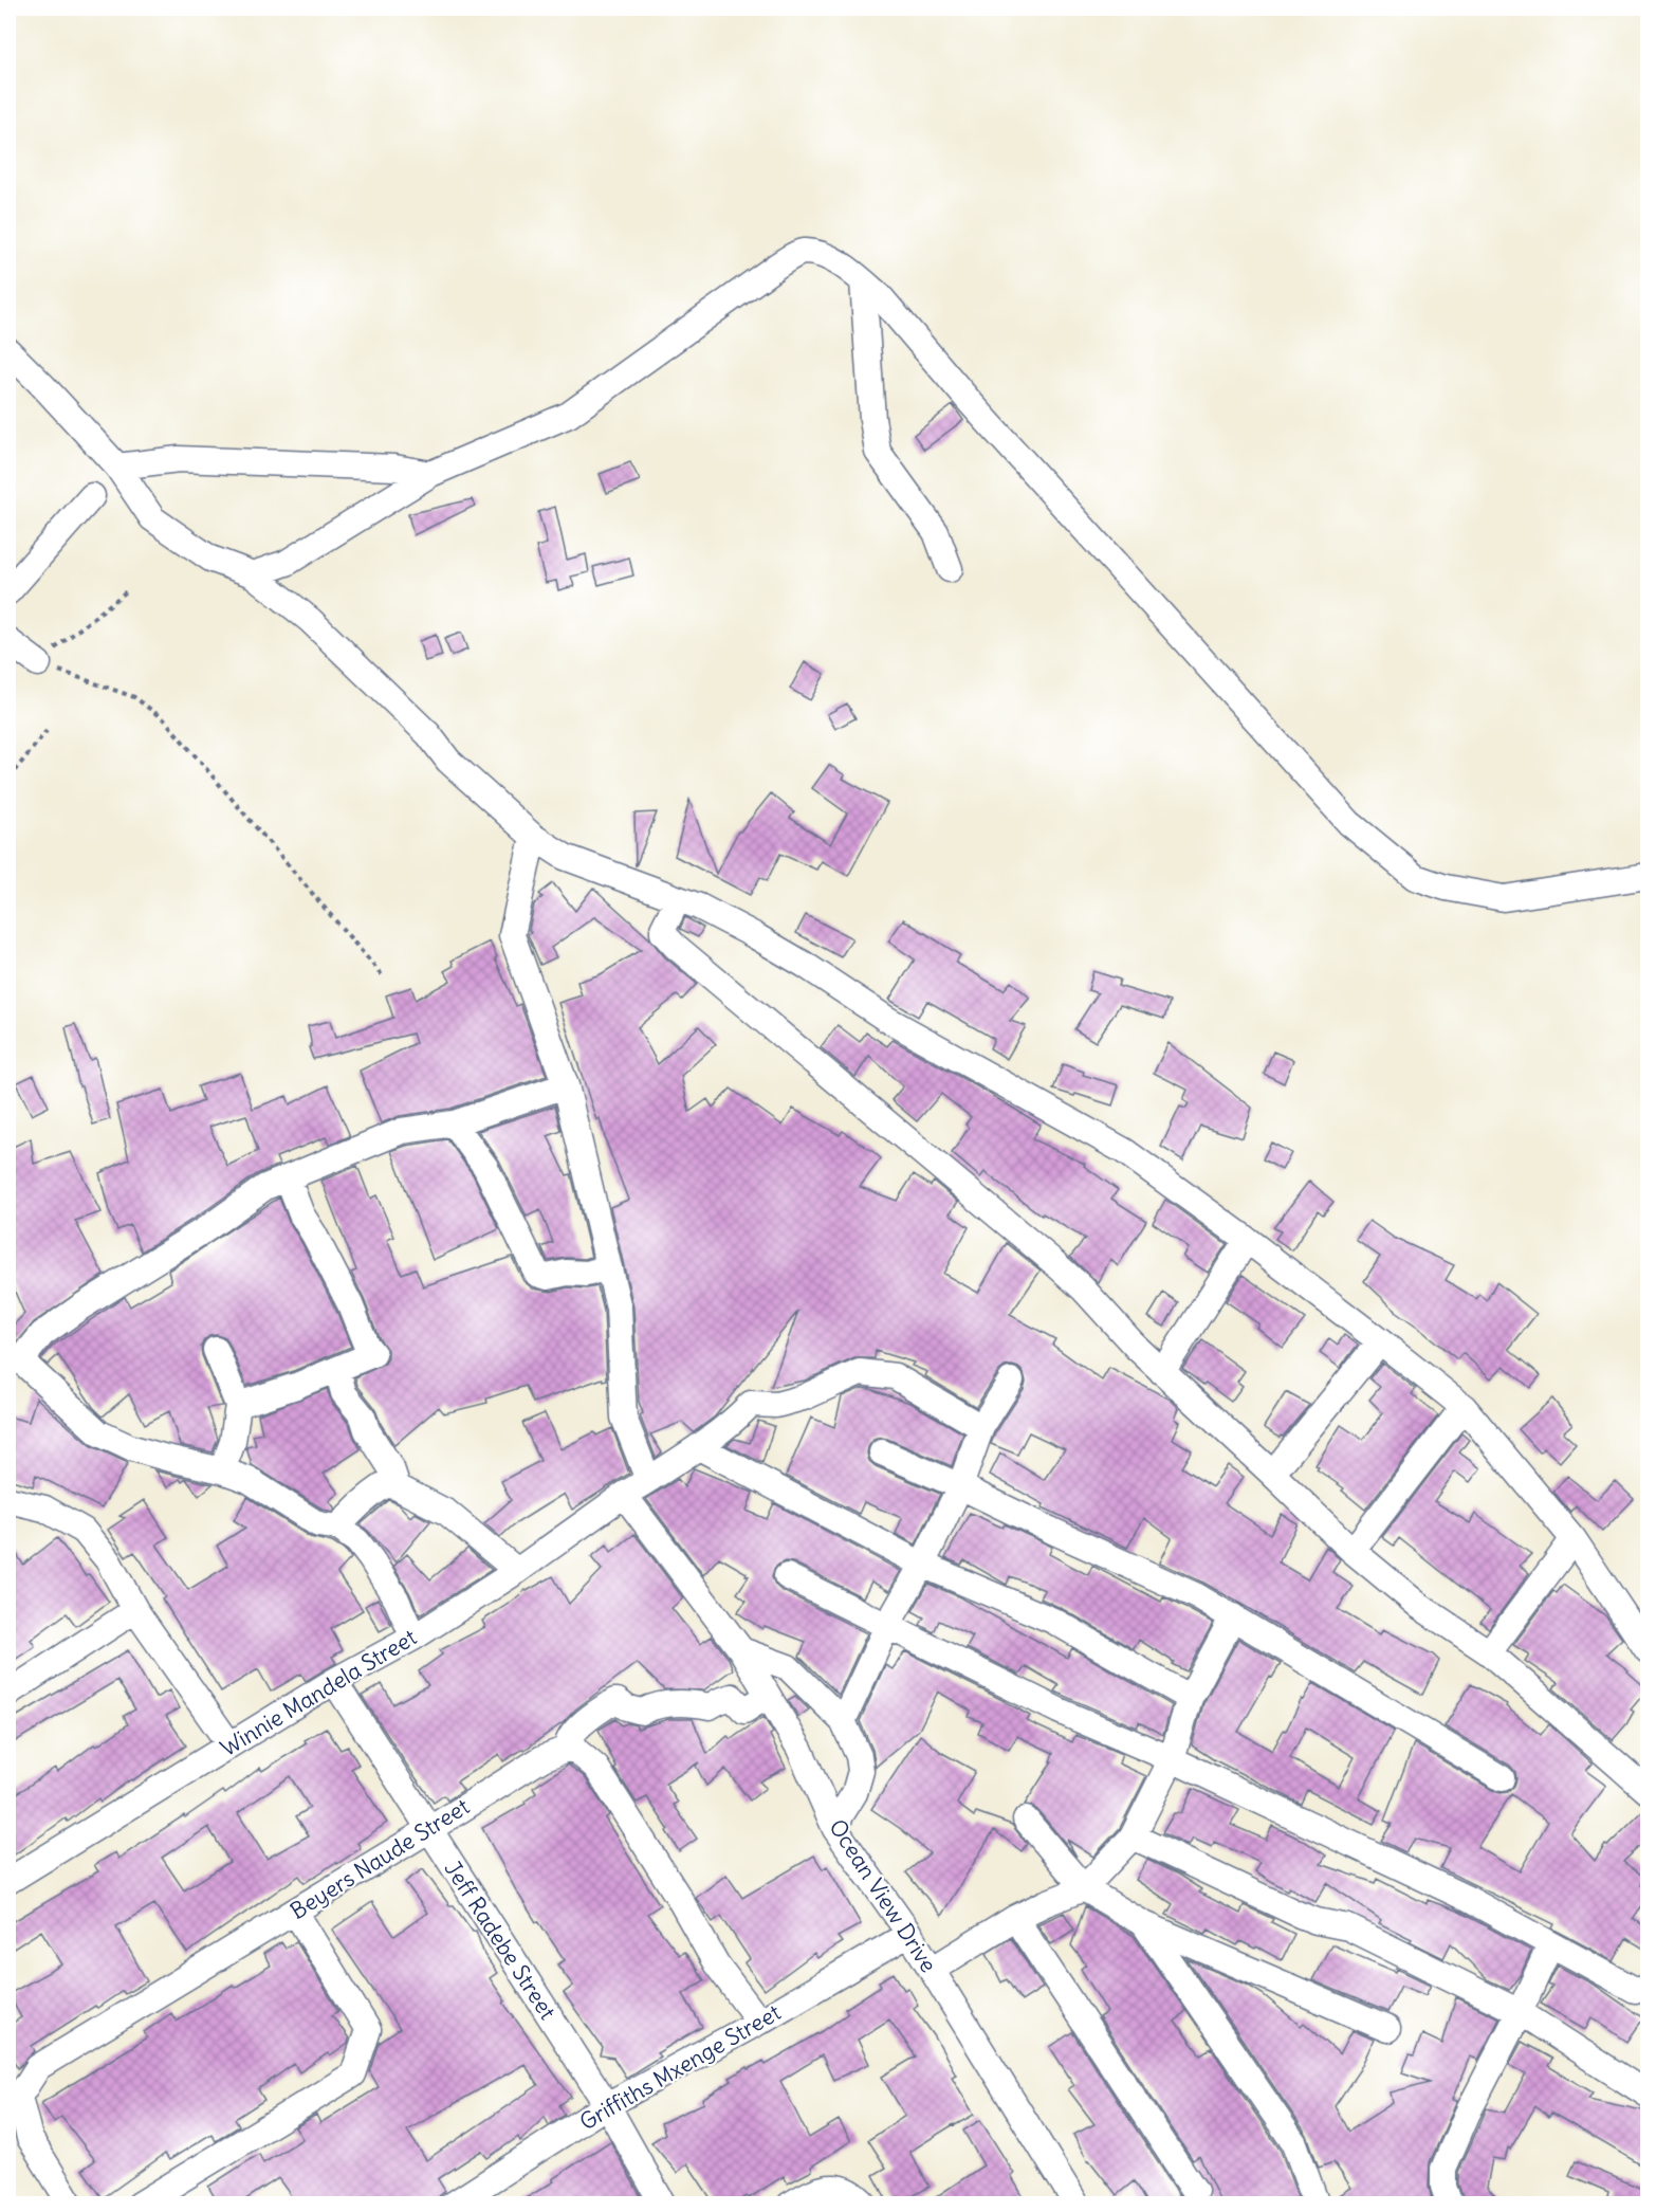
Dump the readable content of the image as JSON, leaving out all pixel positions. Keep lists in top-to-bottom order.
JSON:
{
  "streets": {
    "street": [
      "Winnie Mandela Street",
      "Beyers Naude Street",
      "Ocean View Drive",
      "Jeff Radebe Street",
      "Griffiths Mxenge Street"
    ]
  },
  "crossings": [
    ["Winnie Mandela Street", "Ocean View Drive"],
    ["Winnie Mandela Street", "Jeff Radebe Street"],
    ["Beyers Naude Street", "Jeff Radebe Street"],
    ["Ocean View Drive", "Griffiths Mxenge Street"],
    ["Jeff Radebe Street", "Griffiths Mxenge Street"]
  ]
}
